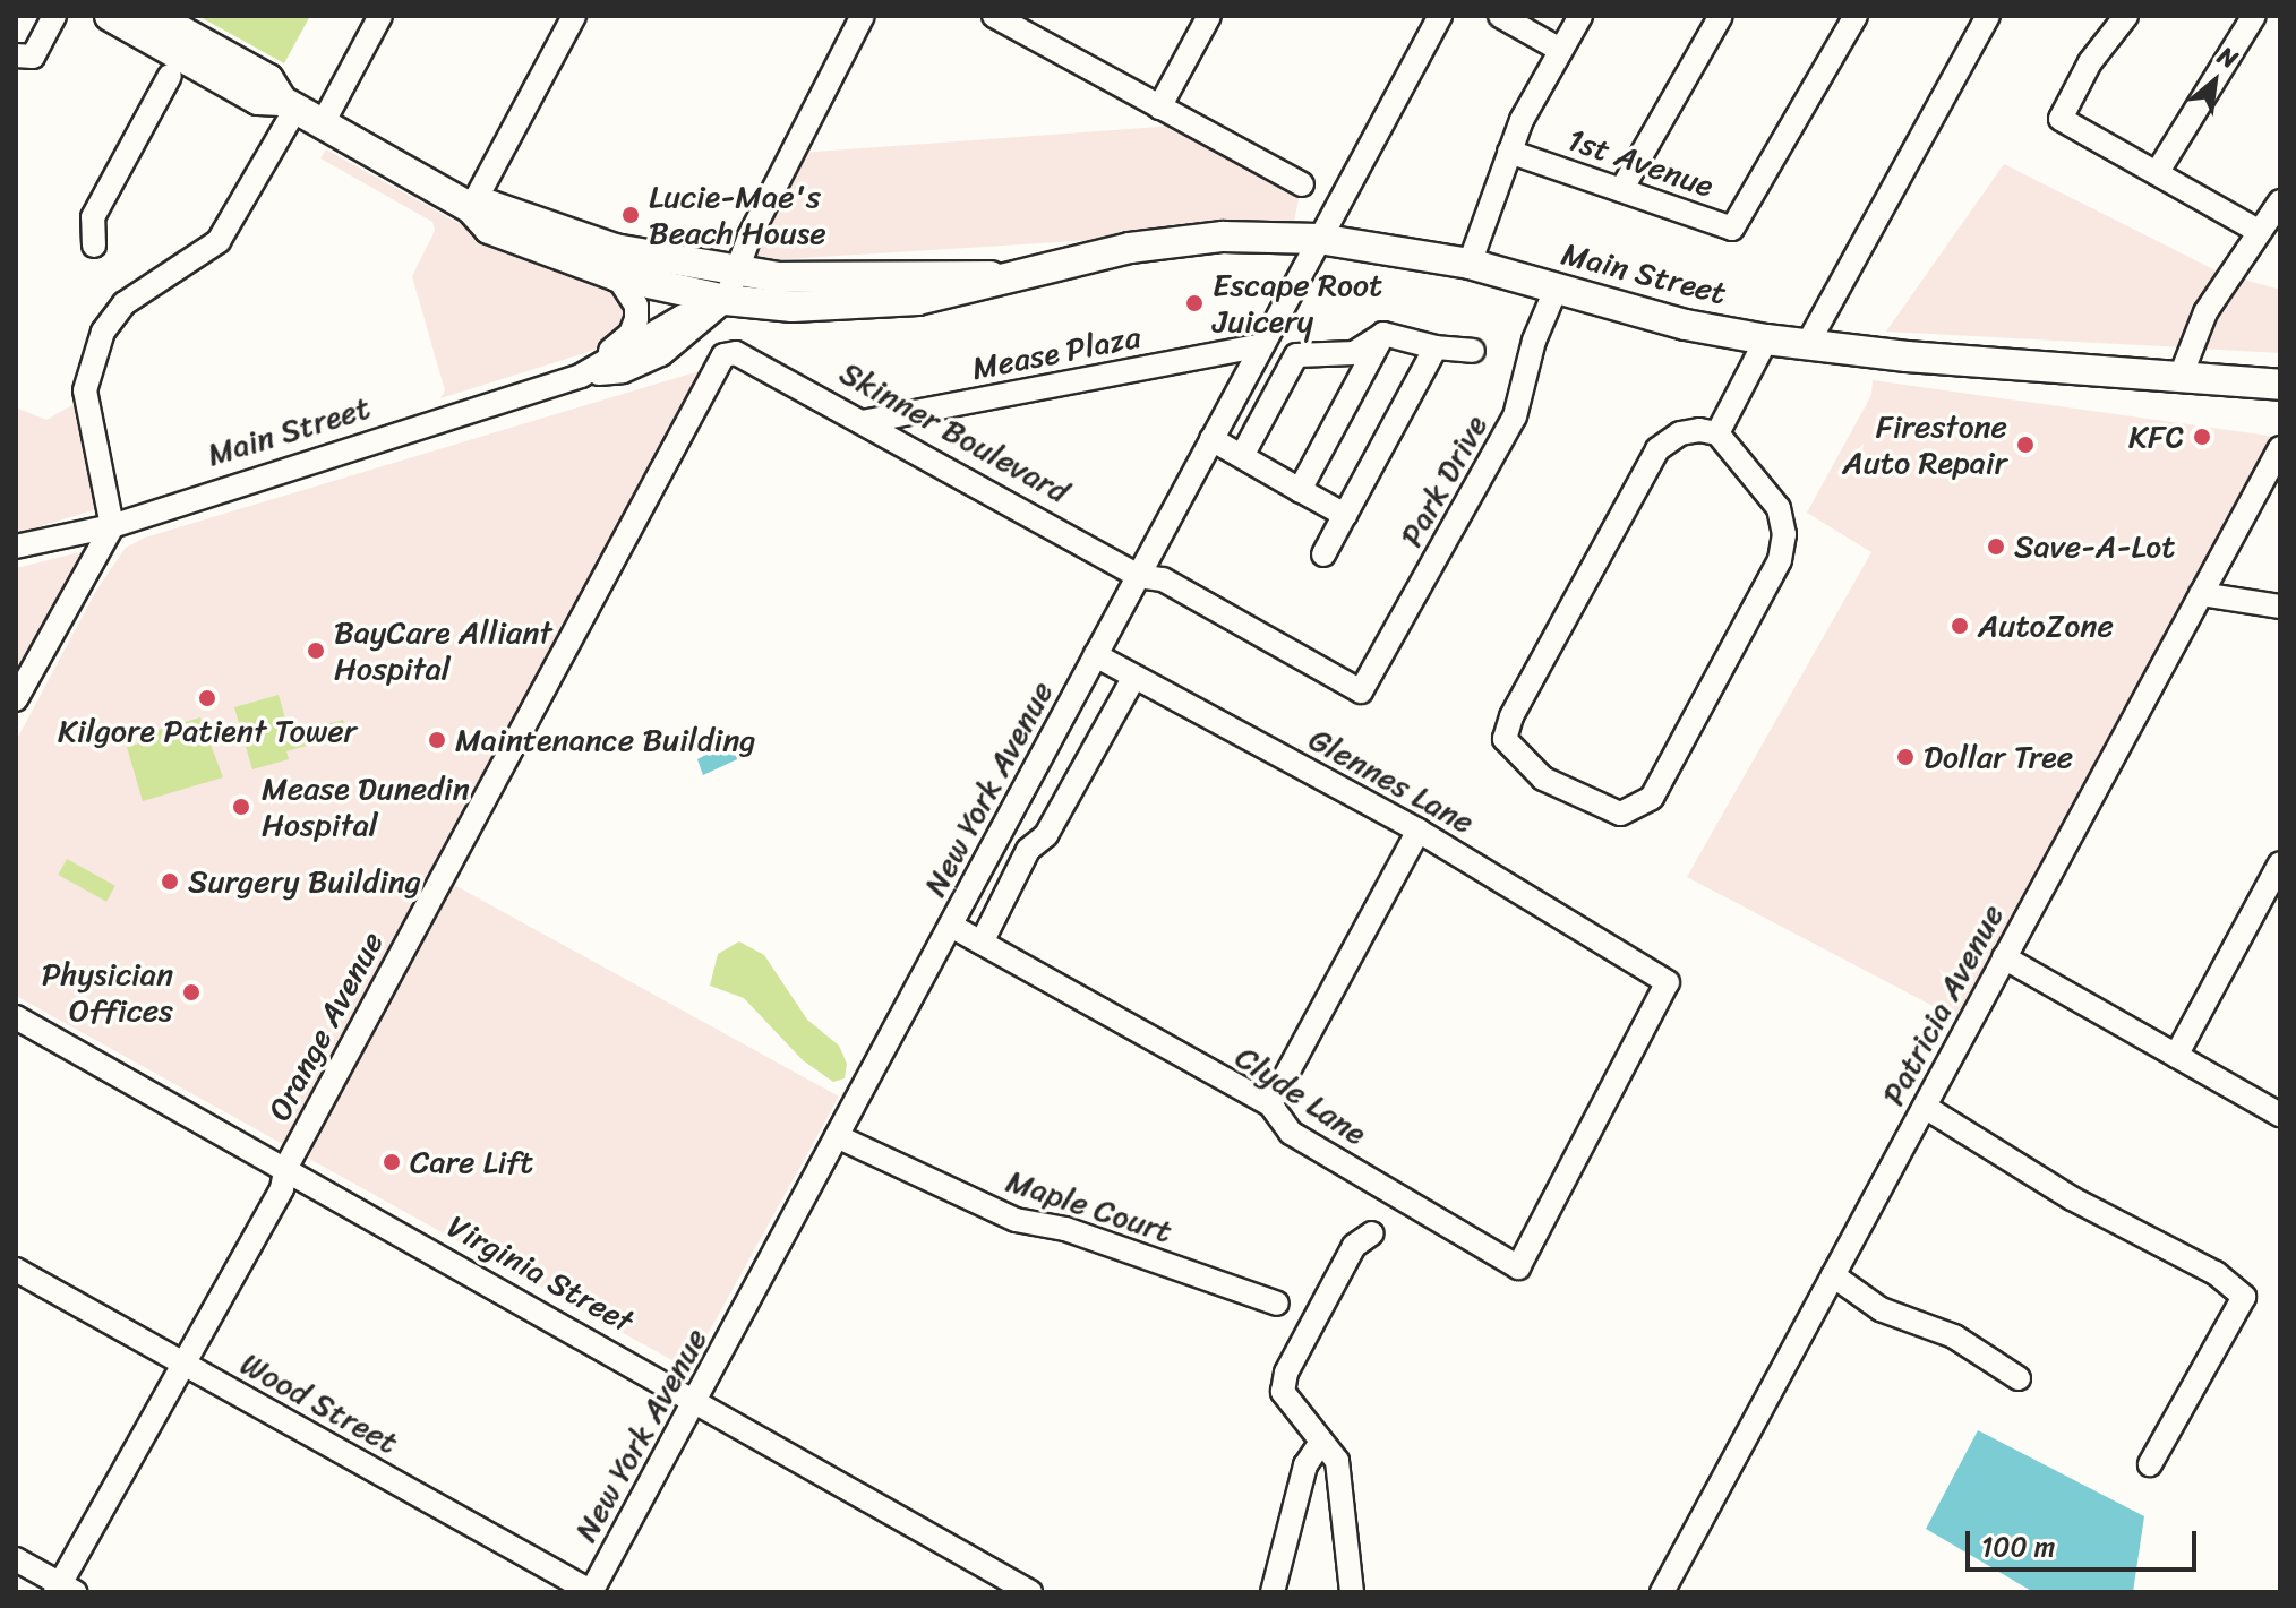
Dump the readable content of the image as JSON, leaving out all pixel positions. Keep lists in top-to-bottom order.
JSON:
{
  "streets": {
    "main road": ["Main Street"],
    "street": [
      "1st Avenue",
      "Mease Plaza",
      "Skinner Boulevard",
      "Park Drive",
      "Glennes Lane",
      "New York Avenue",
      "Patricia Avenue",
      "Orange Avenue",
      "Clyde Lane",
      "Maple Court",
      "Virginia Street",
      "Wood Street"
    ]
  },
  "crossings": [
    ["Main Street", "Park Drive"],
    ["Main Street", "New York Avenue"],
    ["Mease Plaza", "Skinner Boulevard"],
    ["Mease Plaza", "New York Avenue"],
    ["Skinner Boulevard", "Park Drive"],
    ["Skinner Boulevard", "New York Avenue"],
    ["Skinner Boulevard", "Orange Avenue"],
    ["Glennes Lane", "New York Avenue"],
    ["Glennes Lane", "Clyde Lane"],
    ["New York Avenue", "Clyde Lane"],
    ["New York Avenue", "Maple Court"],
    ["New York Avenue", "Virginia Street"],
    ["New York Avenue", "Wood Street"],
    ["Orange Avenue", "Virginia Street"],
    ["Orange Avenue", "Wood Street"]
  ],
  "places": [
    "Lucie-Mae's Beach House",
    "Escape Root Juicery",
    "KFC",
    "Firestone Auto Repair",
    "Save-A-Lot",
    "AutoZone",
    "BayCare Alliant Hospital",
    "Kilgore Patient Tower",
    "Maintenance Building",
    "Dollar Tree",
    "Mease Dunedin Hospital",
    "Surgery Building",
    "Physician Offices",
    "Care Lift"
  ],
  "scale_bar": "100 m",
  "north": "top right"
}
